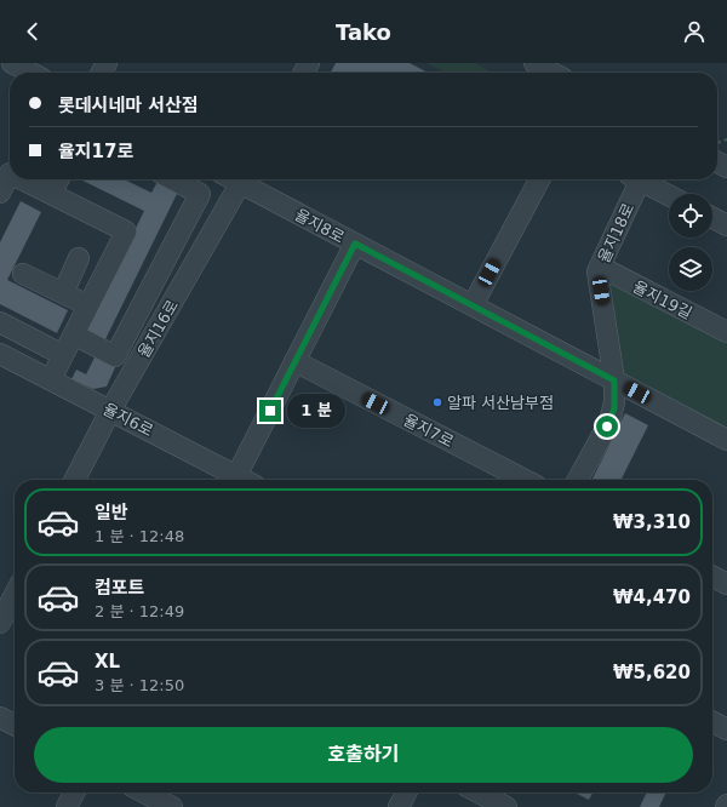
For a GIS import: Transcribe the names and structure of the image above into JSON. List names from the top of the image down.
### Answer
{
  "streets": {
    "street": [
      "율지8로",
      "율지18로",
      "율지19길",
      "율지16로",
      "율지6로",
      "율지7로"
    ]
  },
  "crossings": [
    ["율지8로", "율지18로"],
    ["율지18로", "율지19길"],
    ["율지16로", "율지6로"]
  ],
  "places": ["알파 서산남부점"],
  "page": {
    "header": "Tako",
    "banner": ["롯데시네마 서산점", "율지17로"],
    "bubble": "1 분",
    "list": [
      {
        "name": "일반",
        "note": "1 분 · 12:48",
        "value": "₩3,310"
      },
      {
        "name": "컴포트",
        "note": "2 분 · 12:49",
        "value": "₩4,470"
      },
      {
        "name": "XL",
        "note": "3 분 · 12:50",
        "value": "₩5,620"
      }
    ],
    "buttons": "호출하기"
  }
}
